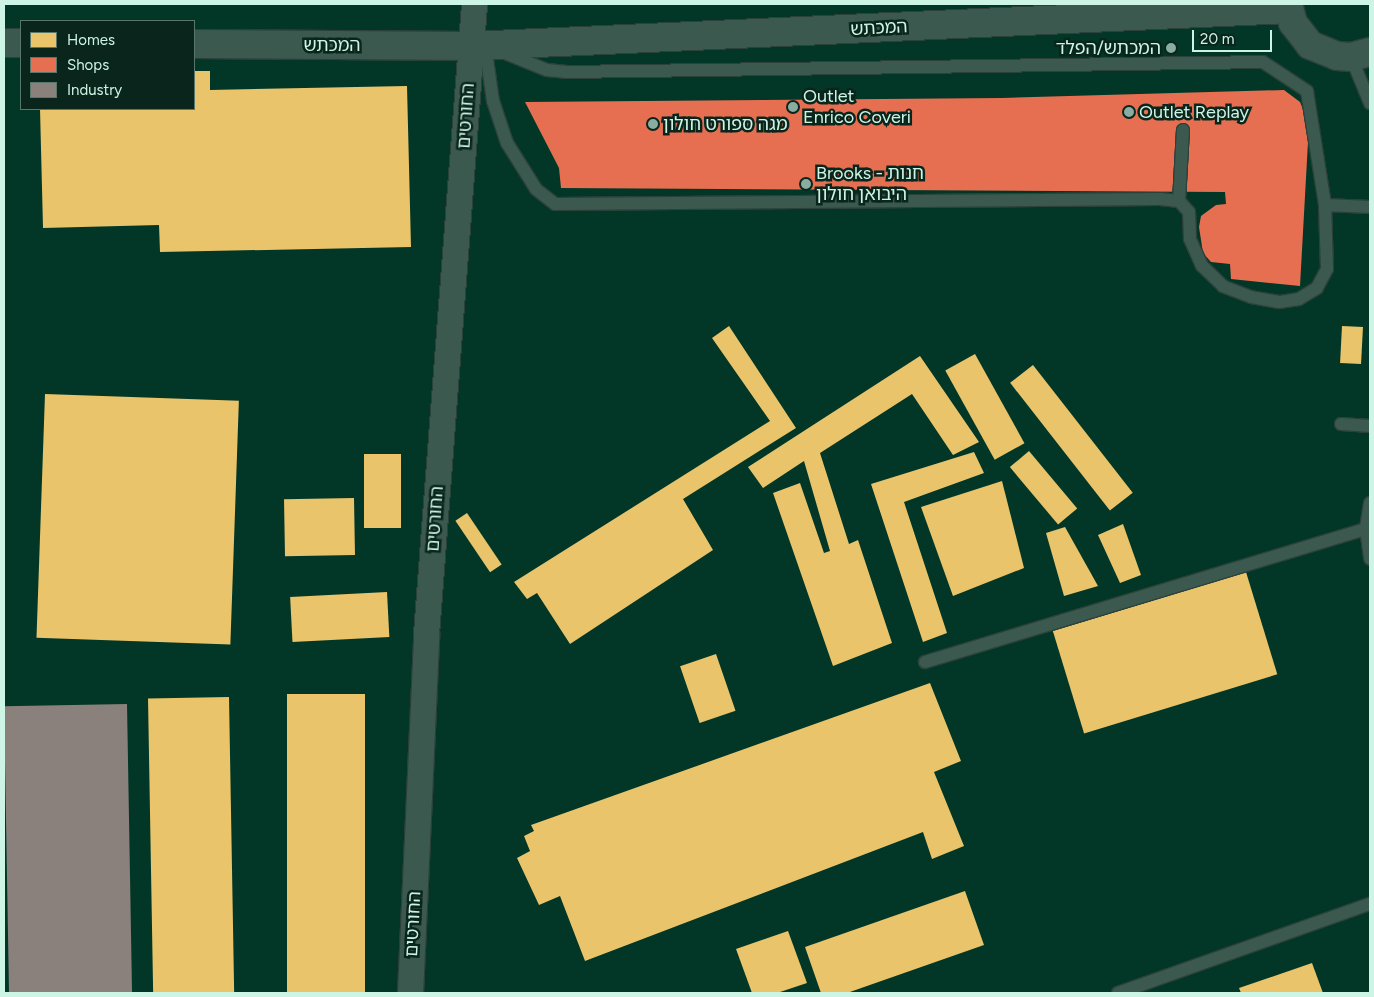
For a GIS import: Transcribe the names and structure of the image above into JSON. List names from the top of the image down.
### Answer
{
  "streets": {
    "street": ["המכתש", "החורטים"]
  },
  "crossings": [
    ["המכתש", "החורטים"]
  ],
  "places": [
    "המכתש/הפלד",
    "Outlet Enrico Coveri",
    "Outlet Replay",
    "מגה ספורט חולון",
    "Brooks - חנות היבואן חולון"
  ],
  "legend": ["Homes", "Shops", "Industry"],
  "scale_bar": "20 m"
}
